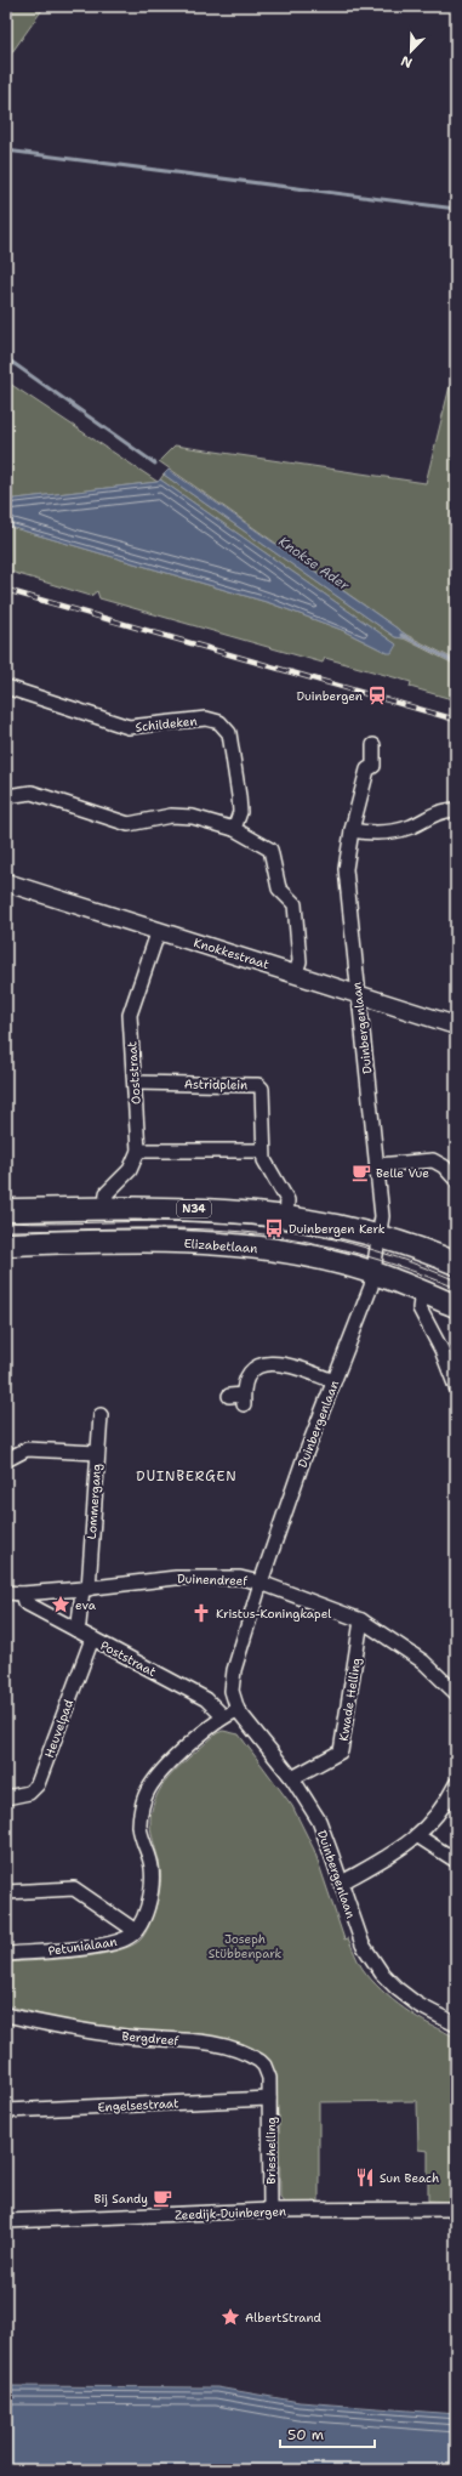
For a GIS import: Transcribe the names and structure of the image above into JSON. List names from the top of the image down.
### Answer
{
  "streets": {
    "main road": ["N34", "Elizabetlaan"],
    "street": [
      "Schildeken",
      "Knokkestraat",
      "Duinbergenlaan",
      "Ooststraat",
      "Astridplein",
      "Lommergang",
      "Duinendreef",
      "Poststraat",
      "Kwade Helling",
      "Heuvelpad",
      "Petunialaan",
      "Bergdreef",
      "Engelsestraat",
      "Brieshelling",
      "Zeedijk-Duinbergen"
    ]
  },
  "crossings": [
    ["Knokkestraat", "Duinbergenlaan"],
    ["Knokkestraat", "Ooststraat"],
    ["Duinbergenlaan", "N34"],
    ["Duinbergenlaan", "Elizabetlaan"],
    ["Duinbergenlaan", "Duinendreef"],
    ["Duinbergenlaan", "Kwade Helling"],
    ["Ooststraat", "Astridplein"],
    ["Ooststraat", "N34"],
    ["Astridplein", "N34"],
    ["Lommergang", "Duinendreef"],
    ["Duinendreef", "Poststraat"],
    ["Duinendreef", "Kwade Helling"],
    ["Poststraat", "Heuvelpad"],
    ["Bergdreef", "Engelsestraat"],
    ["Bergdreef", "Brieshelling"],
    ["Engelsestraat", "Brieshelling"],
    ["Brieshelling", "Zeedijk-Duinbergen"]
  ],
  "districts": ["DUINBERGEN"],
  "water": ["Knokse Ader"],
  "parks": ["Joseph Stübbenpark"],
  "places": {
    "station": ["Duinbergen"],
    "cafe": ["Belle Vue", "Bij Sandy"],
    "bus stop": ["Duinbergen Kerk"],
    "place": ["eva", "AlbertStrand"],
    "church": ["Kristus-Koningkapel"],
    "restaurant": ["Sun Beach"]
  },
  "scale_bar": "50 m",
  "north": "bottom left"
}
